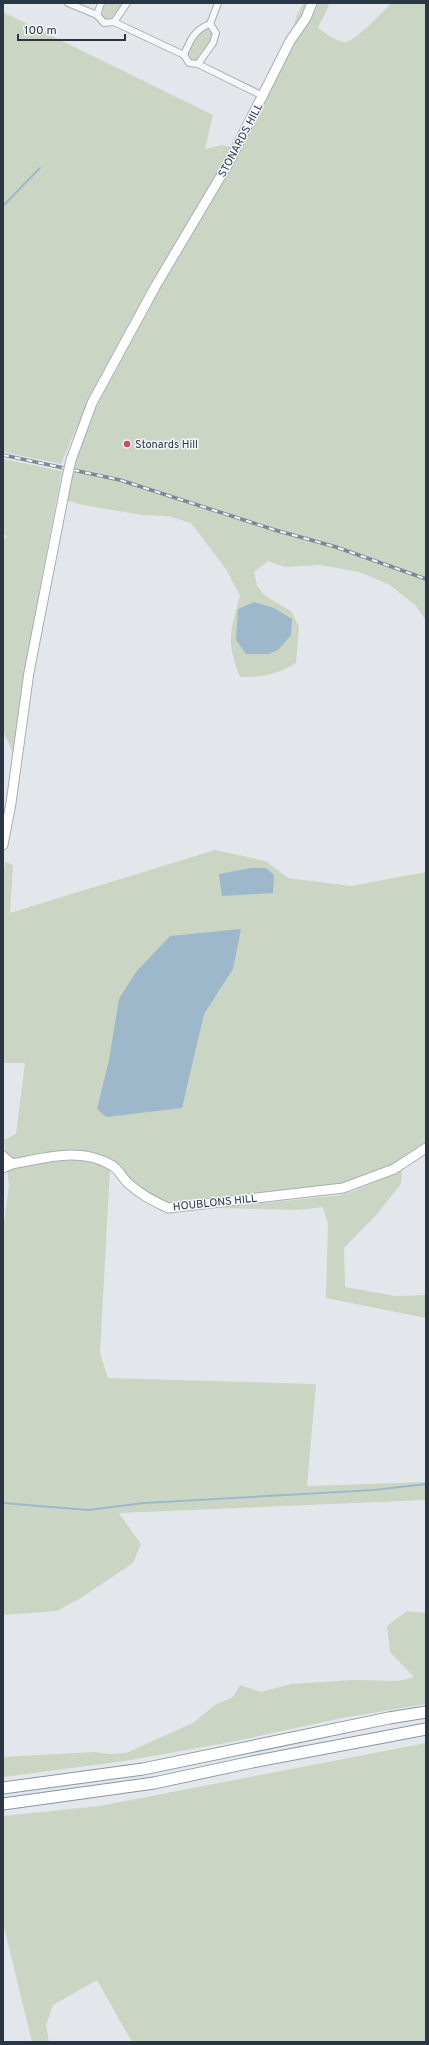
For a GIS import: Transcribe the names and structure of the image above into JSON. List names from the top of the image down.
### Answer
{
  "streets": {
    "street": ["STONARDS HILL", "HOUBLONS HILL"]
  },
  "places": ["Stonards Hill"],
  "scale_bar": "100 m"
}
